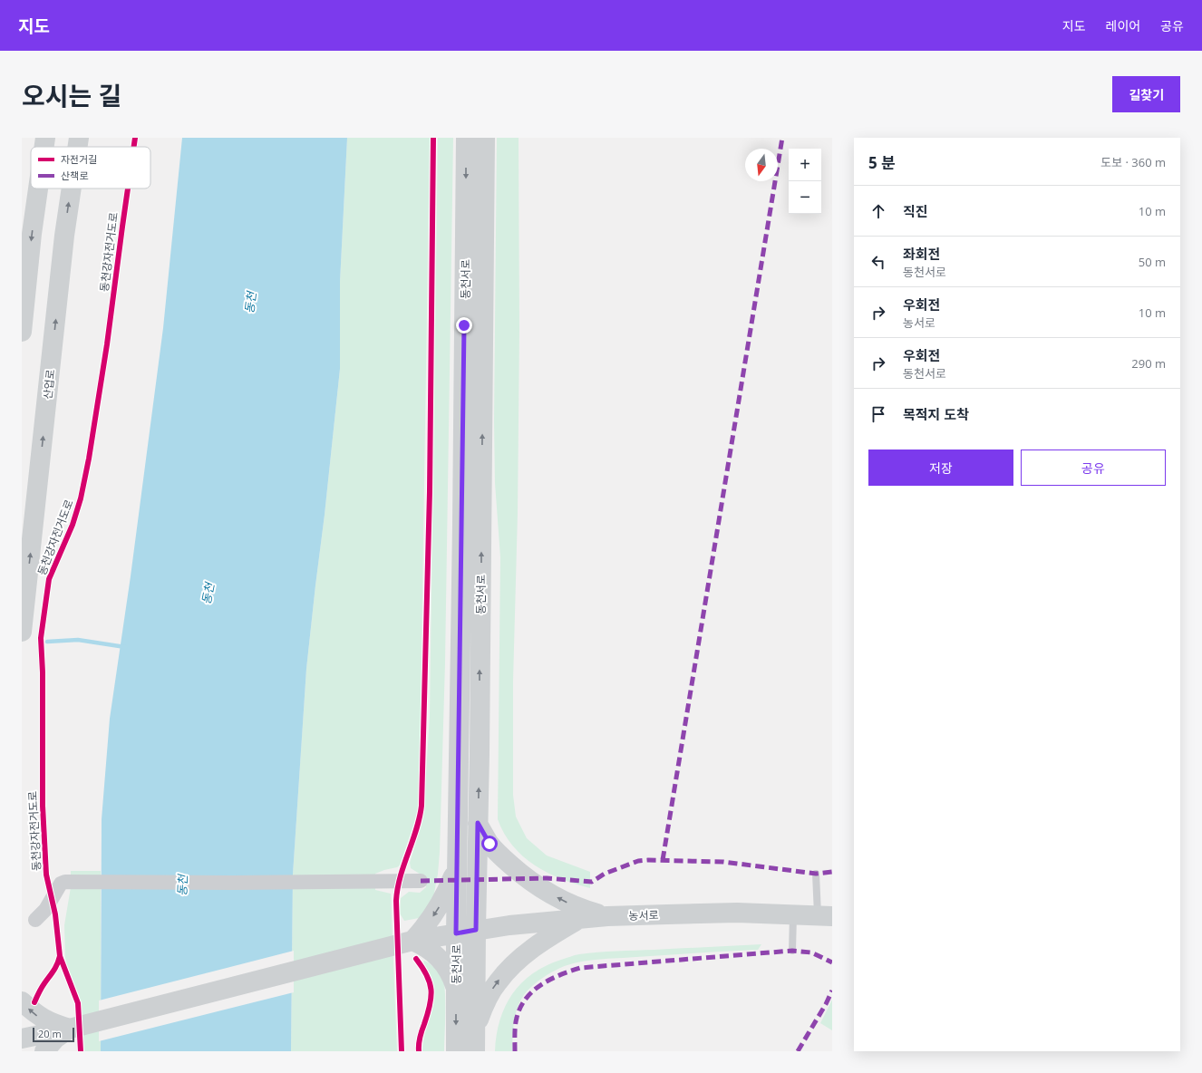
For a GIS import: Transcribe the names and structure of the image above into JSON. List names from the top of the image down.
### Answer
{
  "streets": {
    "main road": ["동천서로", "산업로", "농서로"],
    "cycle path": ["동천강자전거도로"]
  },
  "crossings": [
    ["동천서로", "농서로"]
  ],
  "water": ["동천"],
  "legend": ["자전거길", "산책로"],
  "scale_bar": "20 m",
  "north": "bottom",
  "page": {
    "header": "지도",
    "nav": ["지도", "레이어", "공유"],
    "title": "오시는 길",
    "buttons": [
      "길찾기",
      ["저장", "공유"]
    ],
    "heading": ["5 분", "도보 · 360 m"],
    "map_buttons": ["+", "−"],
    "list": [
      ["직진", "10 m"],
      ["좌회전", "동천서로", "50 m"],
      ["우회전", "농서로", "10 m"],
      ["우회전", "동천서로", "290 m"],
      "목적지 도착"
    ],
    "scale": "20 m"
  }
}
